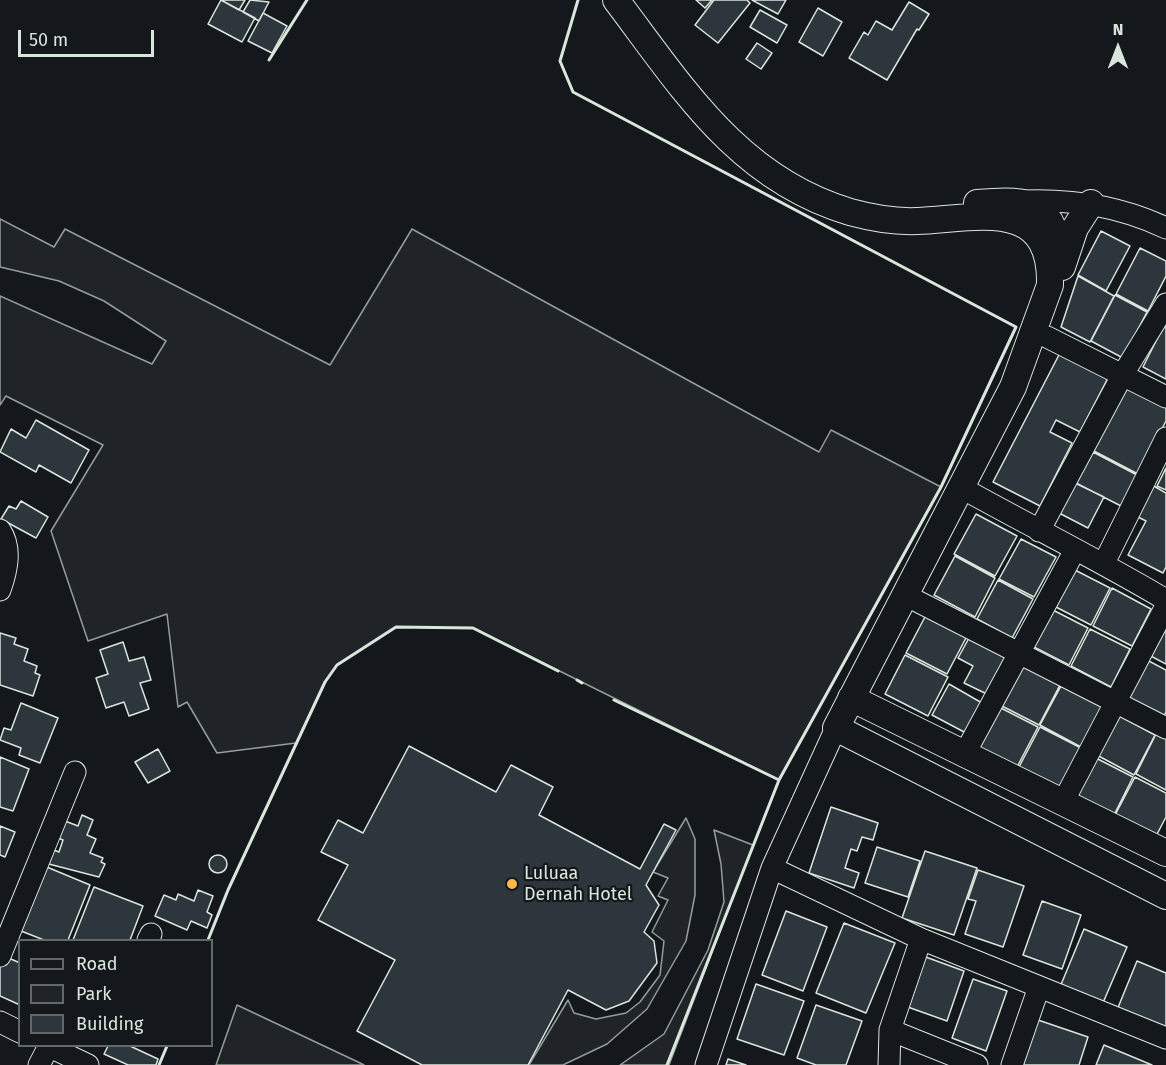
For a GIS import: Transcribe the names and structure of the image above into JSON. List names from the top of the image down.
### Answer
{
  "places": ["Luluaa Dernah Hotel"],
  "legend": ["Road", "Park", "Building"],
  "scale_bar": "50 m",
  "north": "top"
}
